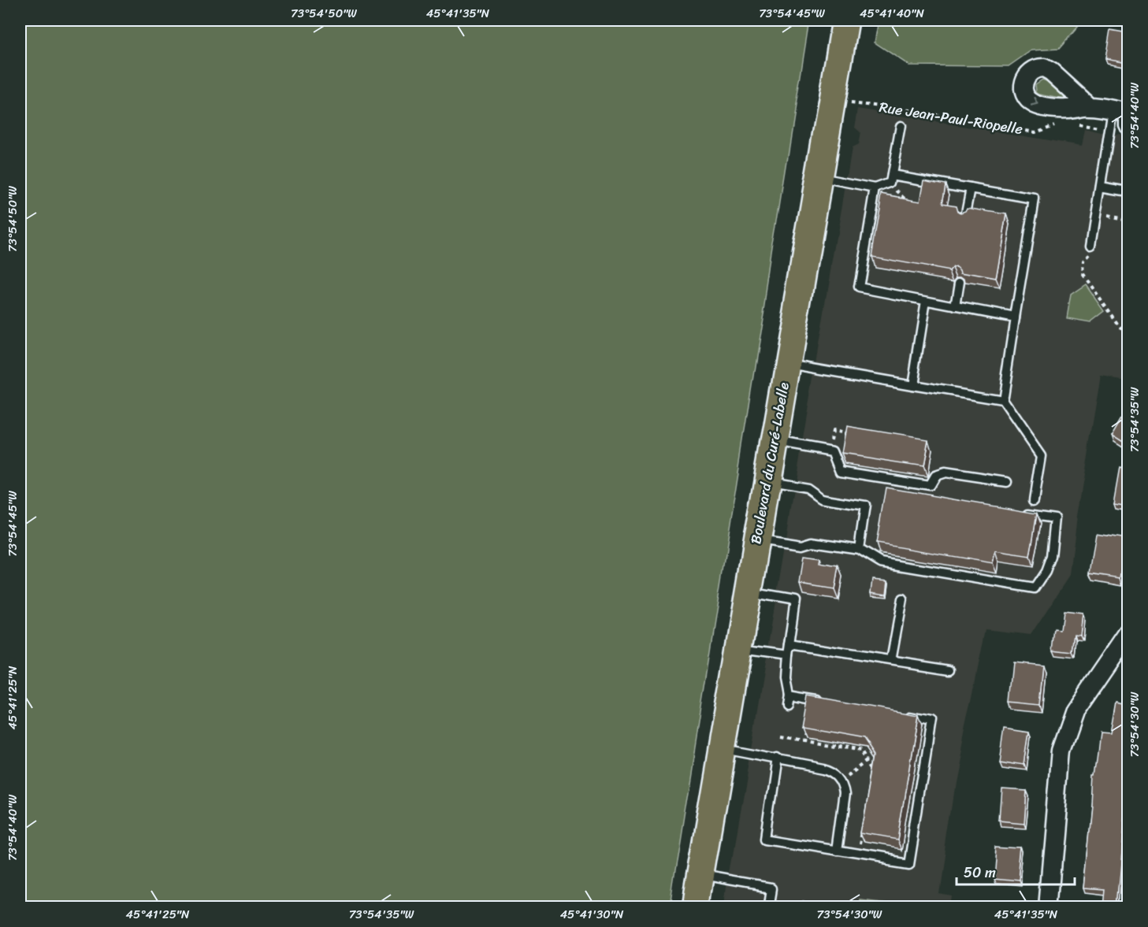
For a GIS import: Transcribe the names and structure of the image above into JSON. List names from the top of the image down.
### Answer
{
  "streets": {
    "main road": ["Boulevard du Curé-Labelle"],
    "path": ["Rue Jean-Paul-Riopelle"]
  },
  "scale_bar": "50 m",
  "coordinates": [
    "73°54'50\"W",
    "45°41'35\"N",
    "73°54'45\"W",
    "45°41'40\"N",
    "73°54'40\"W",
    "73°54'35\"W",
    "45°41'25\"N",
    "73°54'30\"W",
    "45°41'30\"N"
  ]
}
